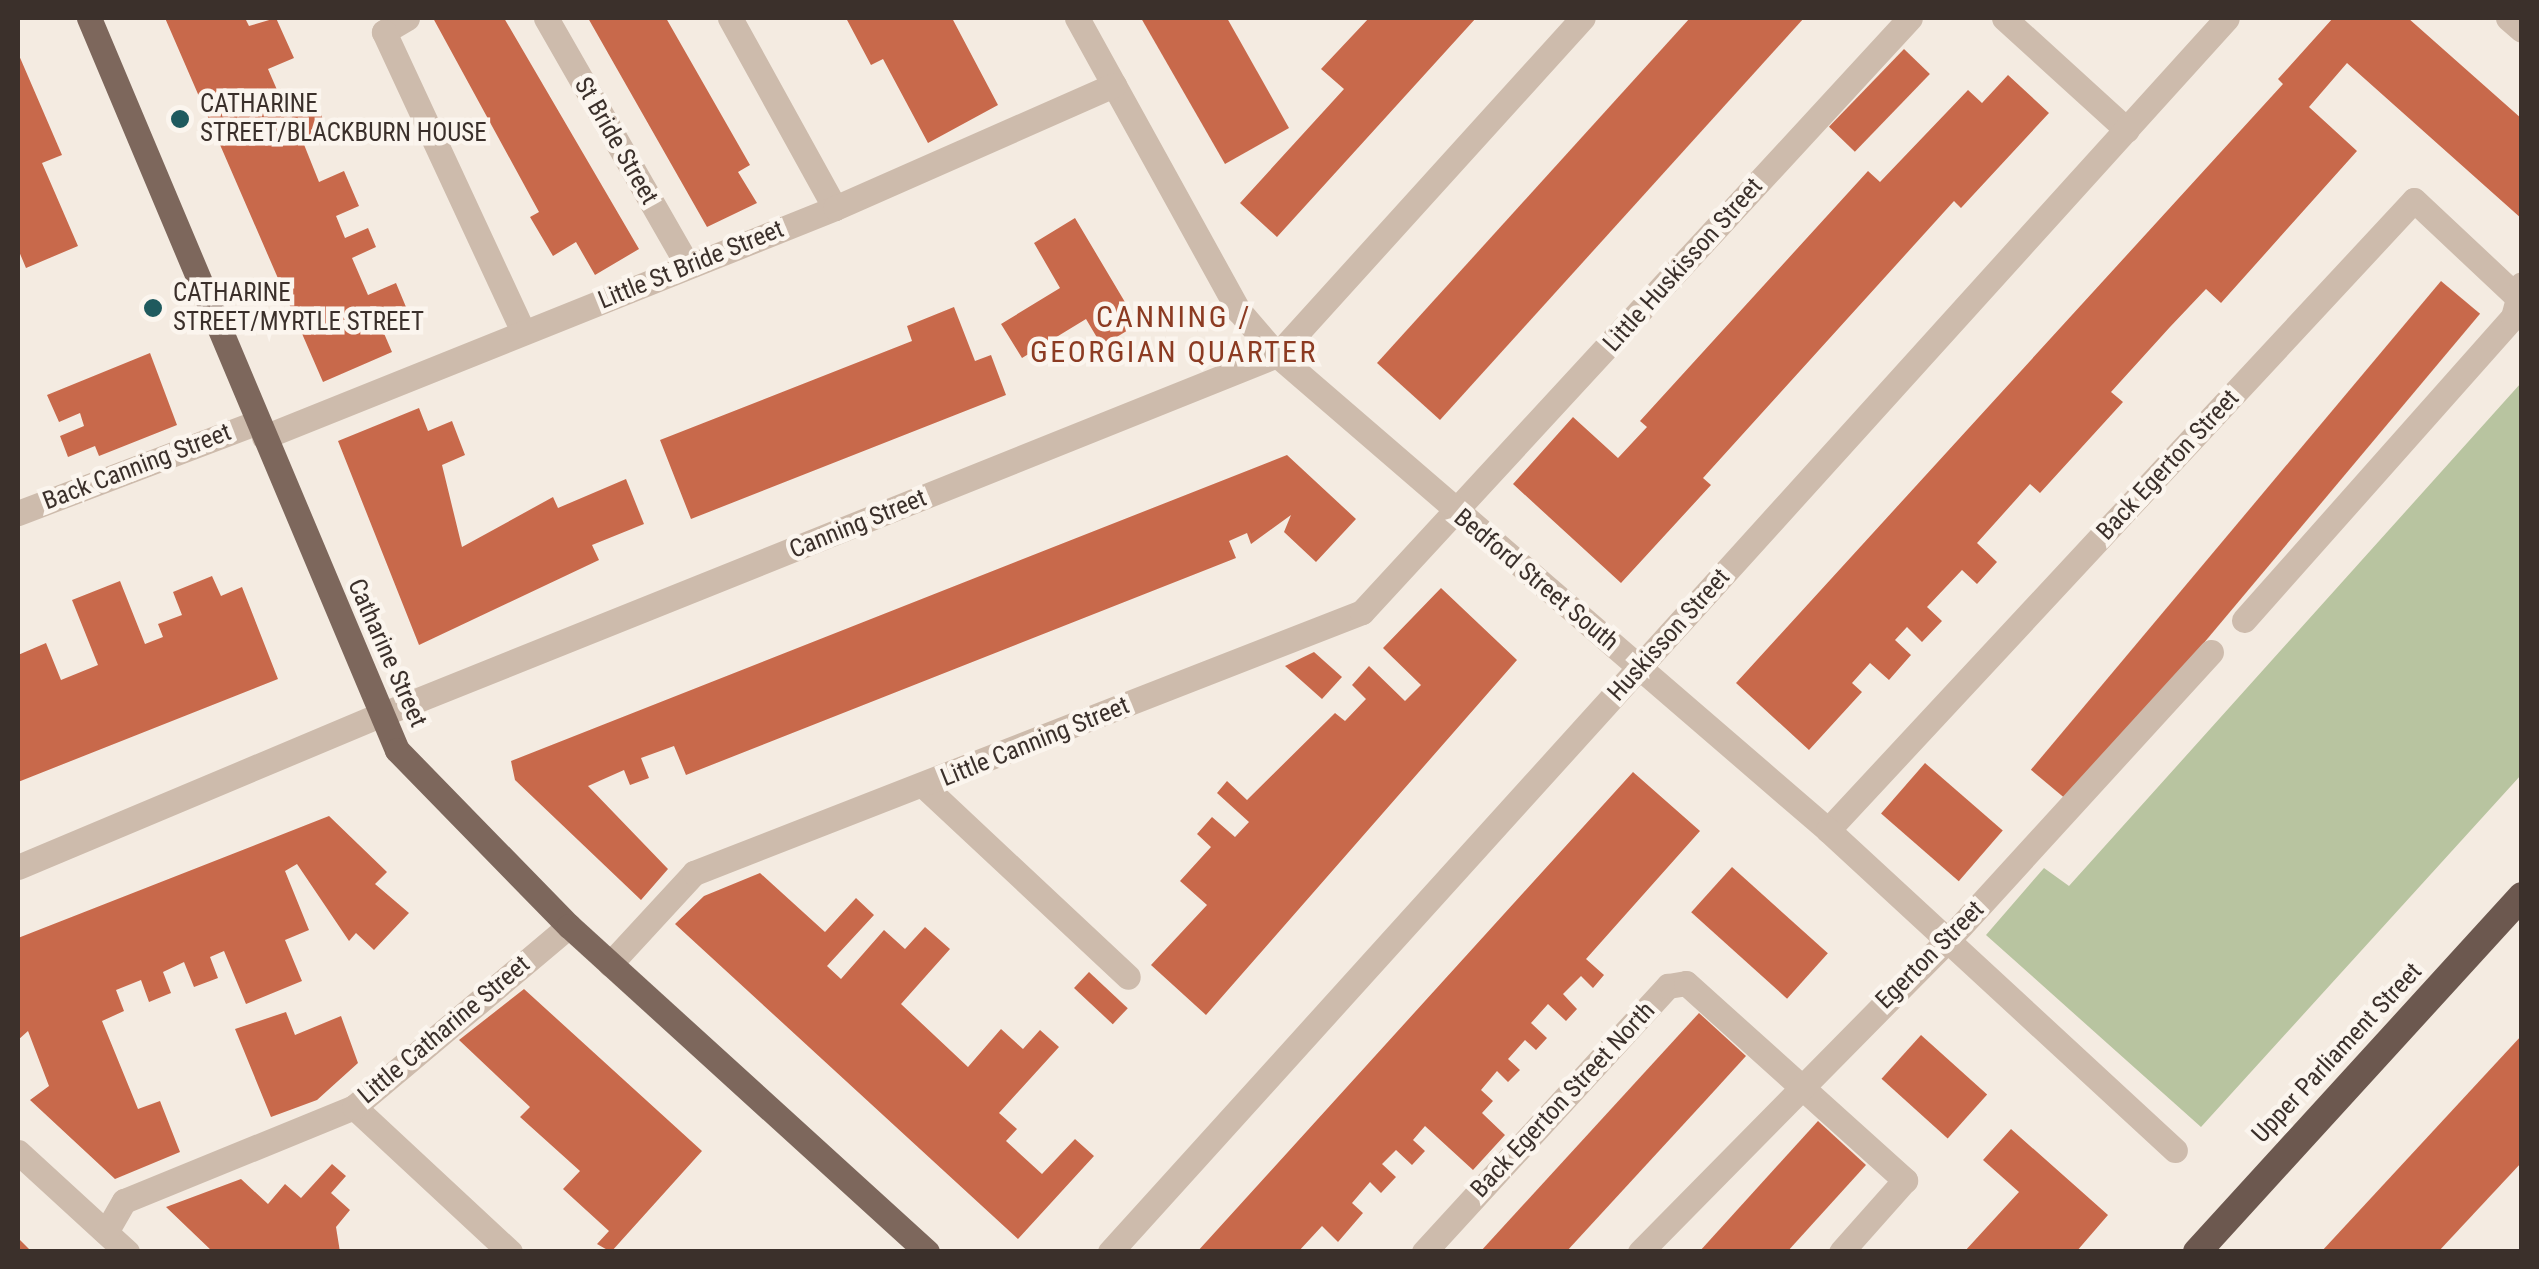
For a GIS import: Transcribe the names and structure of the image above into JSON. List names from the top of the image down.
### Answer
{
  "streets": {
    "highway": ["Upper Parliament Street"],
    "main road": ["Catharine Street"],
    "street": [
      "St Bride Street",
      "Little St Bride Street",
      "Little Huskisson Street",
      "Back Egerton Street",
      "Back Canning Street",
      "Canning Street",
      "Bedford Street South",
      "Huskisson Street",
      "Little Canning Street",
      "Egerton Street",
      "Little Catharine Street",
      "Back Egerton Street North"
    ]
  },
  "crossings": [
    ["St Bride Street", "Little St Bride Street"],
    ["Little St Bride Street", "Back Canning Street"],
    ["Little St Bride Street", "Bedford Street South"],
    ["Little St Bride Street", "Catharine Street"],
    ["Little Huskisson Street", "Bedford Street South"],
    ["Little Huskisson Street", "Little Canning Street"],
    ["Back Egerton Street", "Bedford Street South"],
    ["Back Canning Street", "Catharine Street"],
    ["Canning Street", "Bedford Street South"],
    ["Canning Street", "Catharine Street"],
    ["Bedford Street South", "Huskisson Street"],
    ["Bedford Street South", "Little Canning Street"],
    ["Bedford Street South", "Egerton Street"],
    ["Catharine Street", "Little Canning Street"],
    ["Catharine Street", "Little Catharine Street"],
    ["Egerton Street", "Back Egerton Street North"]
  ],
  "districts": ["CANNING / GEORGIAN QUARTER"],
  "places": ["CATHARINE STREET/BLACKBURN HOUSE", "CATHARINE STREET/MYRTLE STREET"]
}
